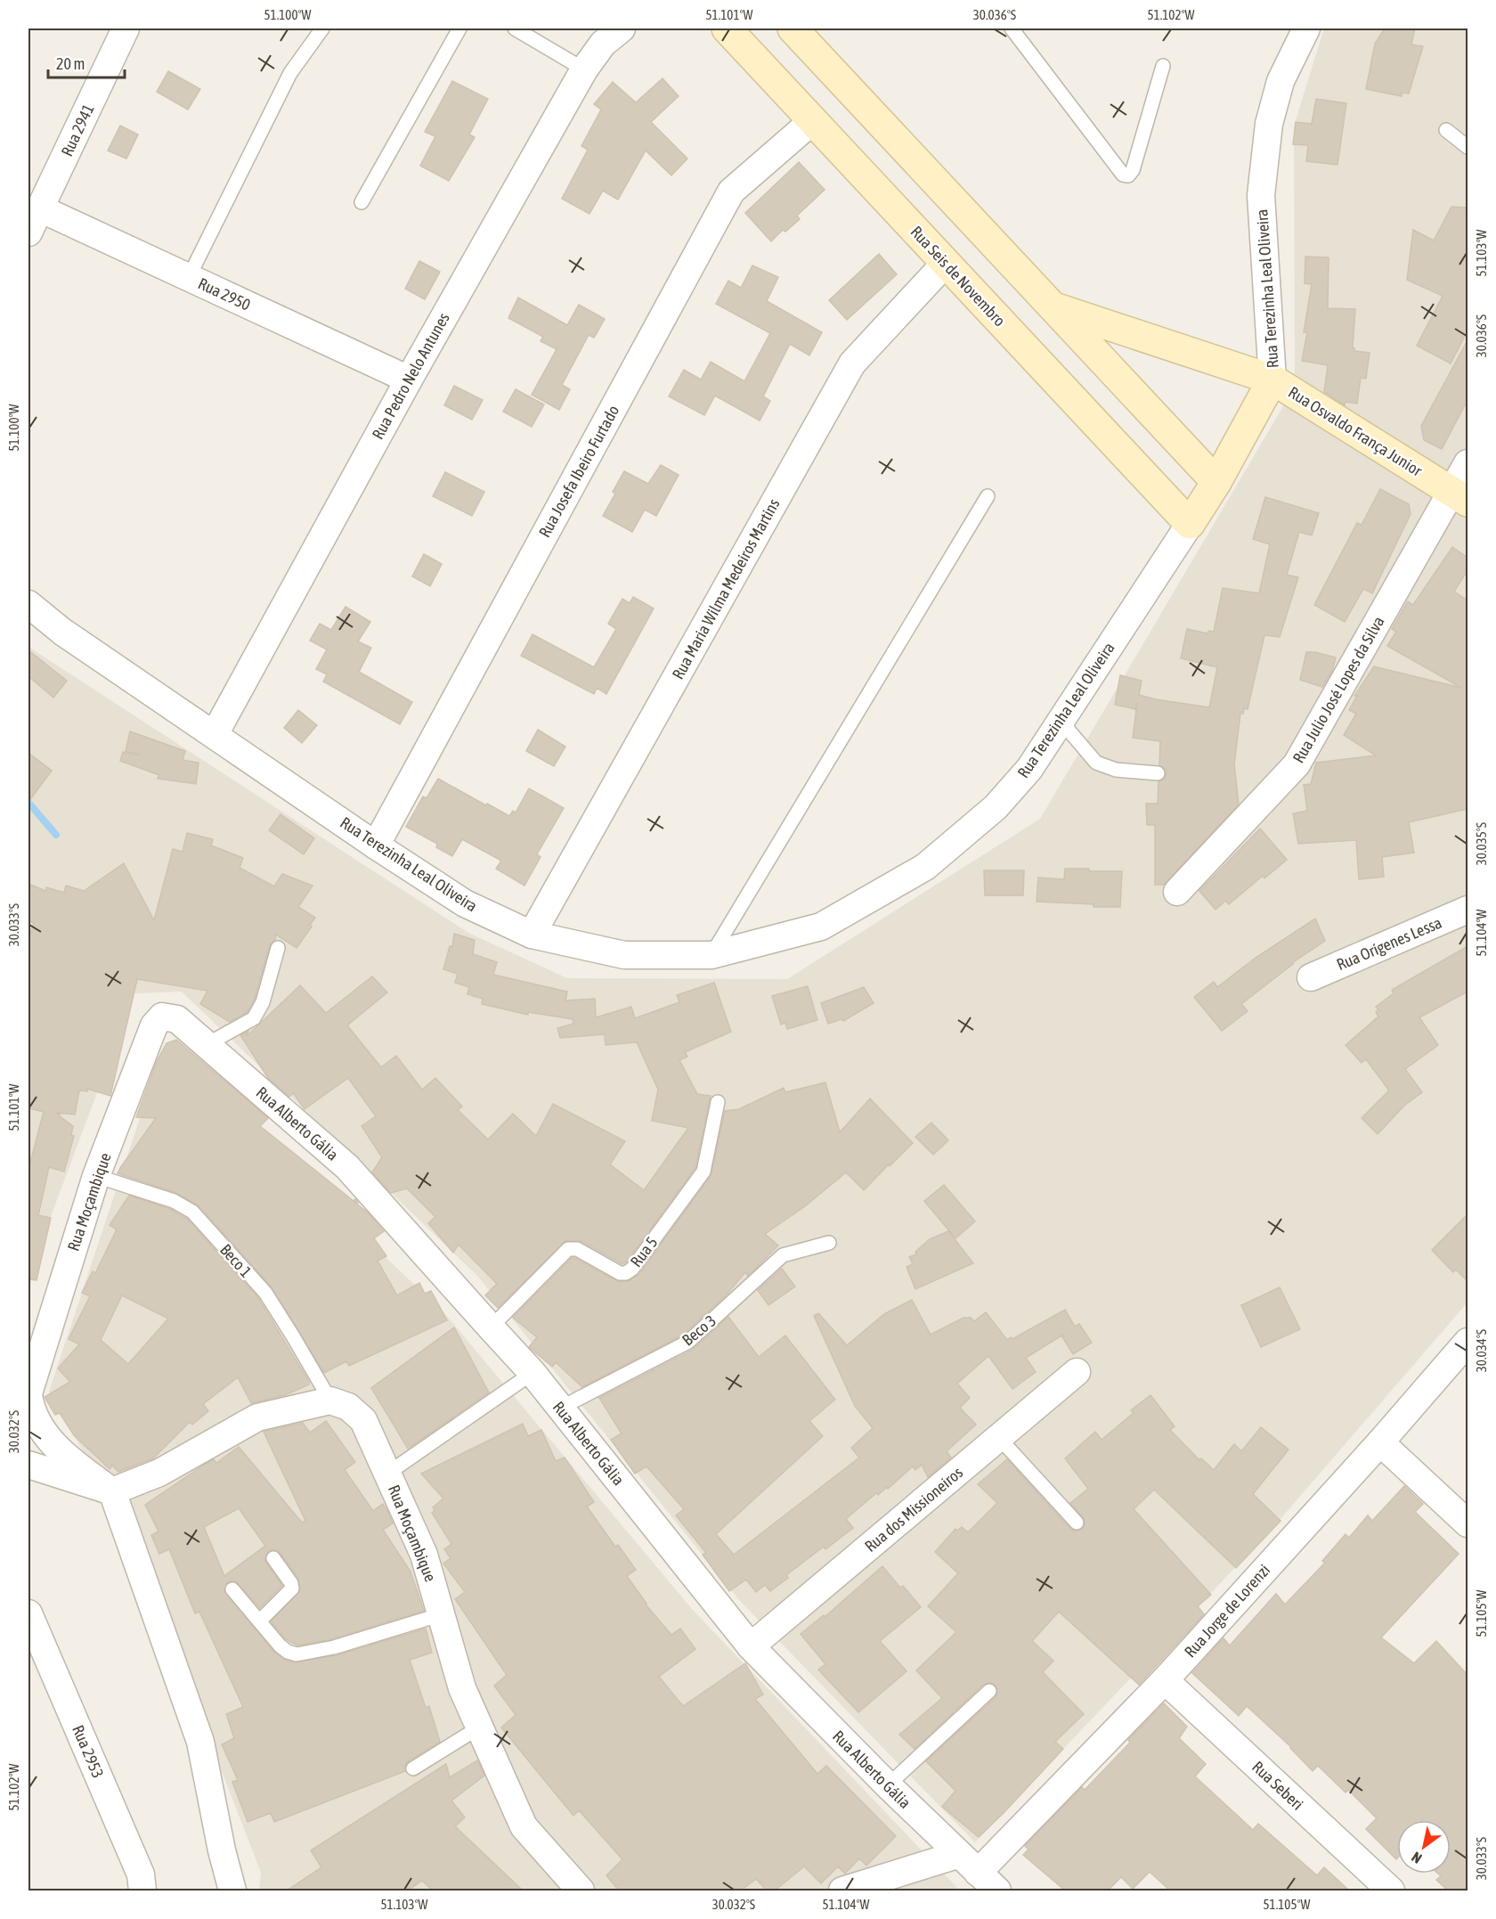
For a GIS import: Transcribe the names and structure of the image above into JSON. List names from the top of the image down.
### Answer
{
  "streets": {
    "street": [
      "Rua 2941",
      "Rua Seis de Novembro",
      "Rua Terezinha Leal Oliveira",
      "Rua 2950",
      "Rua Pedro Nelo Antunes",
      "Rua Osvaldo França Junior",
      "Rua Josefa Ibeiro Furtado",
      "Rua Maria Wilma Medeiros Martins",
      "Rua Julio José Lopes da Silva",
      "Rua Orígenes Lessa",
      "Rua Alberto Gália",
      "Rua Moçambique",
      "Rua dos Missioneiros",
      "Rua Jorge de Lorenzi",
      "Rua 2953",
      "Rua Seberi"
    ],
    "lane": ["Rua 5", "Beco 1", "Beco 3"]
  },
  "crossings": [
    ["Rua 2941", "Rua 2950"],
    ["Rua Seis de Novembro", "Rua Terezinha Leal Oliveira"],
    ["Rua Seis de Novembro", "Rua Josefa Ibeiro Furtado"],
    ["Rua Seis de Novembro", "Rua Maria Wilma Medeiros Martins"],
    ["Rua Terezinha Leal Oliveira", "Rua Pedro Nelo Antunes"],
    ["Rua Terezinha Leal Oliveira", "Rua Osvaldo França Junior"],
    ["Rua Terezinha Leal Oliveira", "Rua Josefa Ibeiro Furtado"],
    ["Rua Terezinha Leal Oliveira", "Rua Maria Wilma Medeiros Martins"],
    ["Rua 2950", "Rua Pedro Nelo Antunes"],
    ["Rua Osvaldo França Junior", "Rua Julio José Lopes da Silva"],
    ["Rua Alberto Gália", "Rua Moçambique"],
    ["Rua Alberto Gália", "Rua 5"],
    ["Rua Alberto Gália", "Beco 3"],
    ["Rua Alberto Gália", "Rua dos Missioneiros"],
    ["Rua Alberto Gália", "Rua Jorge de Lorenzi"],
    ["Rua Moçambique", "Beco 1"],
    ["Rua Jorge de Lorenzi", "Rua Seberi"]
  ],
  "scale_bar": "20 m",
  "north": "bottom left",
  "coordinates": [
    "51.100°W",
    "51.101°W",
    "30.036°S",
    "51.102°W",
    "51.103°W",
    "30.035°S",
    "30.033°S",
    "51.104°W",
    "30.034°S",
    "30.032°S",
    "51.105°W"
  ]
}
